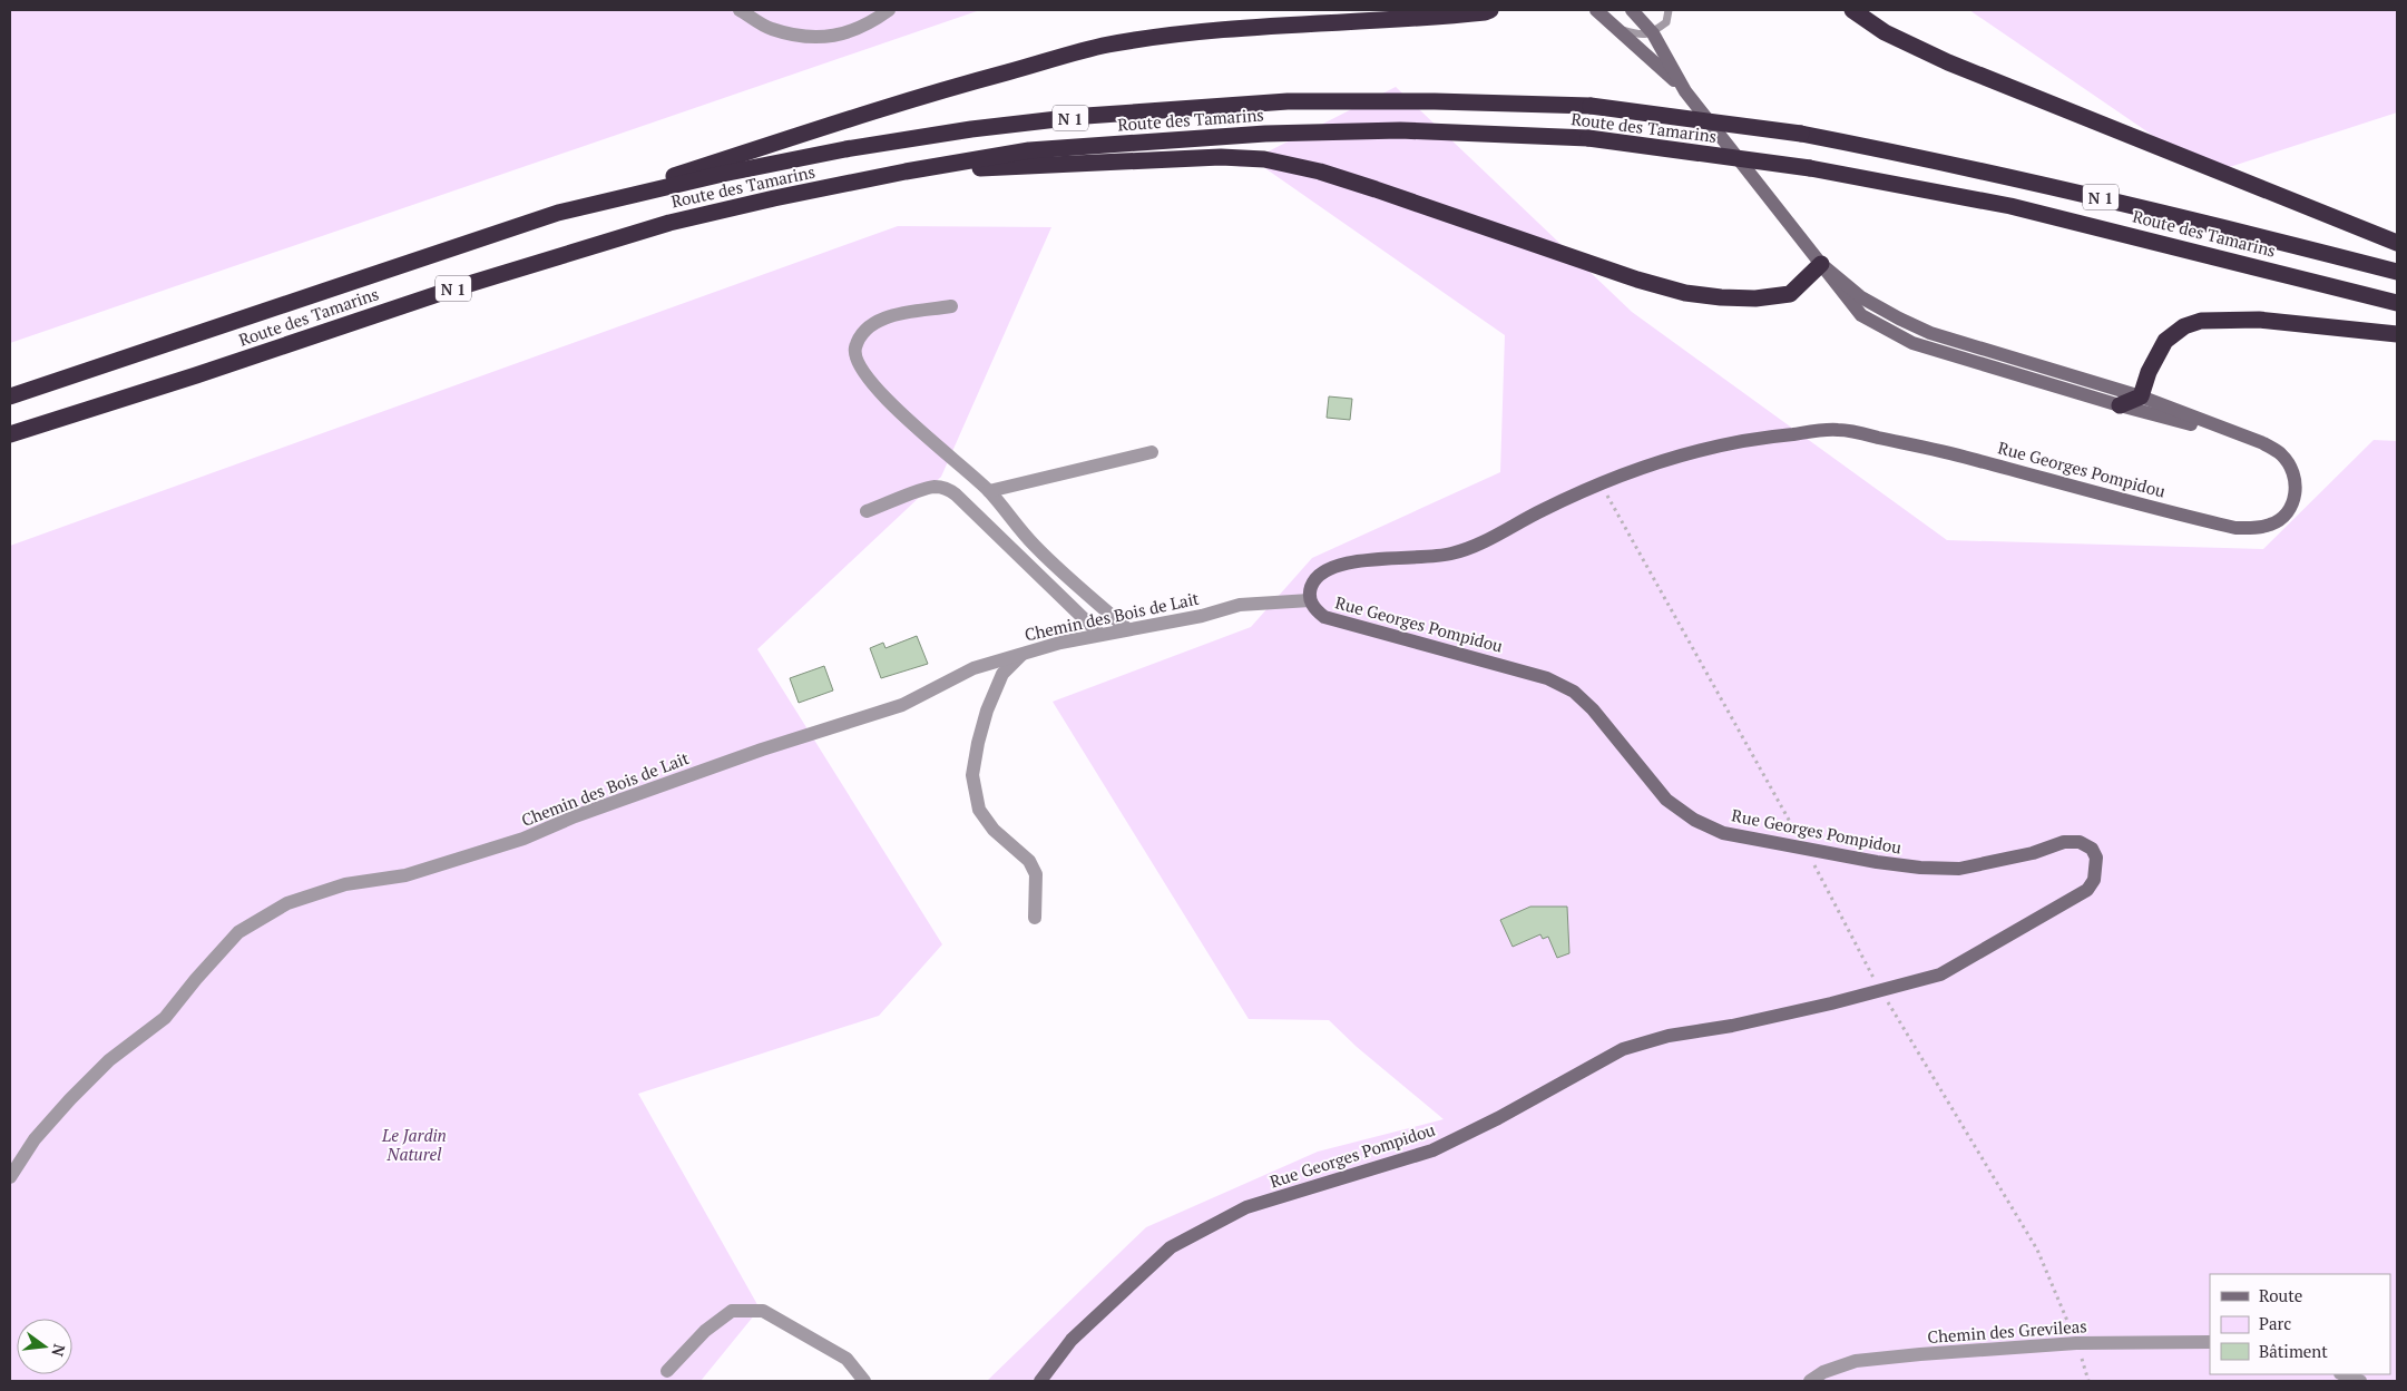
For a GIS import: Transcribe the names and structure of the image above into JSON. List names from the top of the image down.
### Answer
{
  "streets": {
    "highway": ["N 1", "Route des Tamarins"],
    "main road": ["Rue Georges Pompidou"],
    "street": ["Chemin des Bois de Lait", "Chemin des Grevileas"]
  },
  "crossings": [
    ["Rue Georges Pompidou", "Chemin des Bois de Lait"]
  ],
  "parks": ["Le Jardin Naturel"],
  "legend": ["Route", "Parc", "Bâtiment"],
  "north": "right"
}
